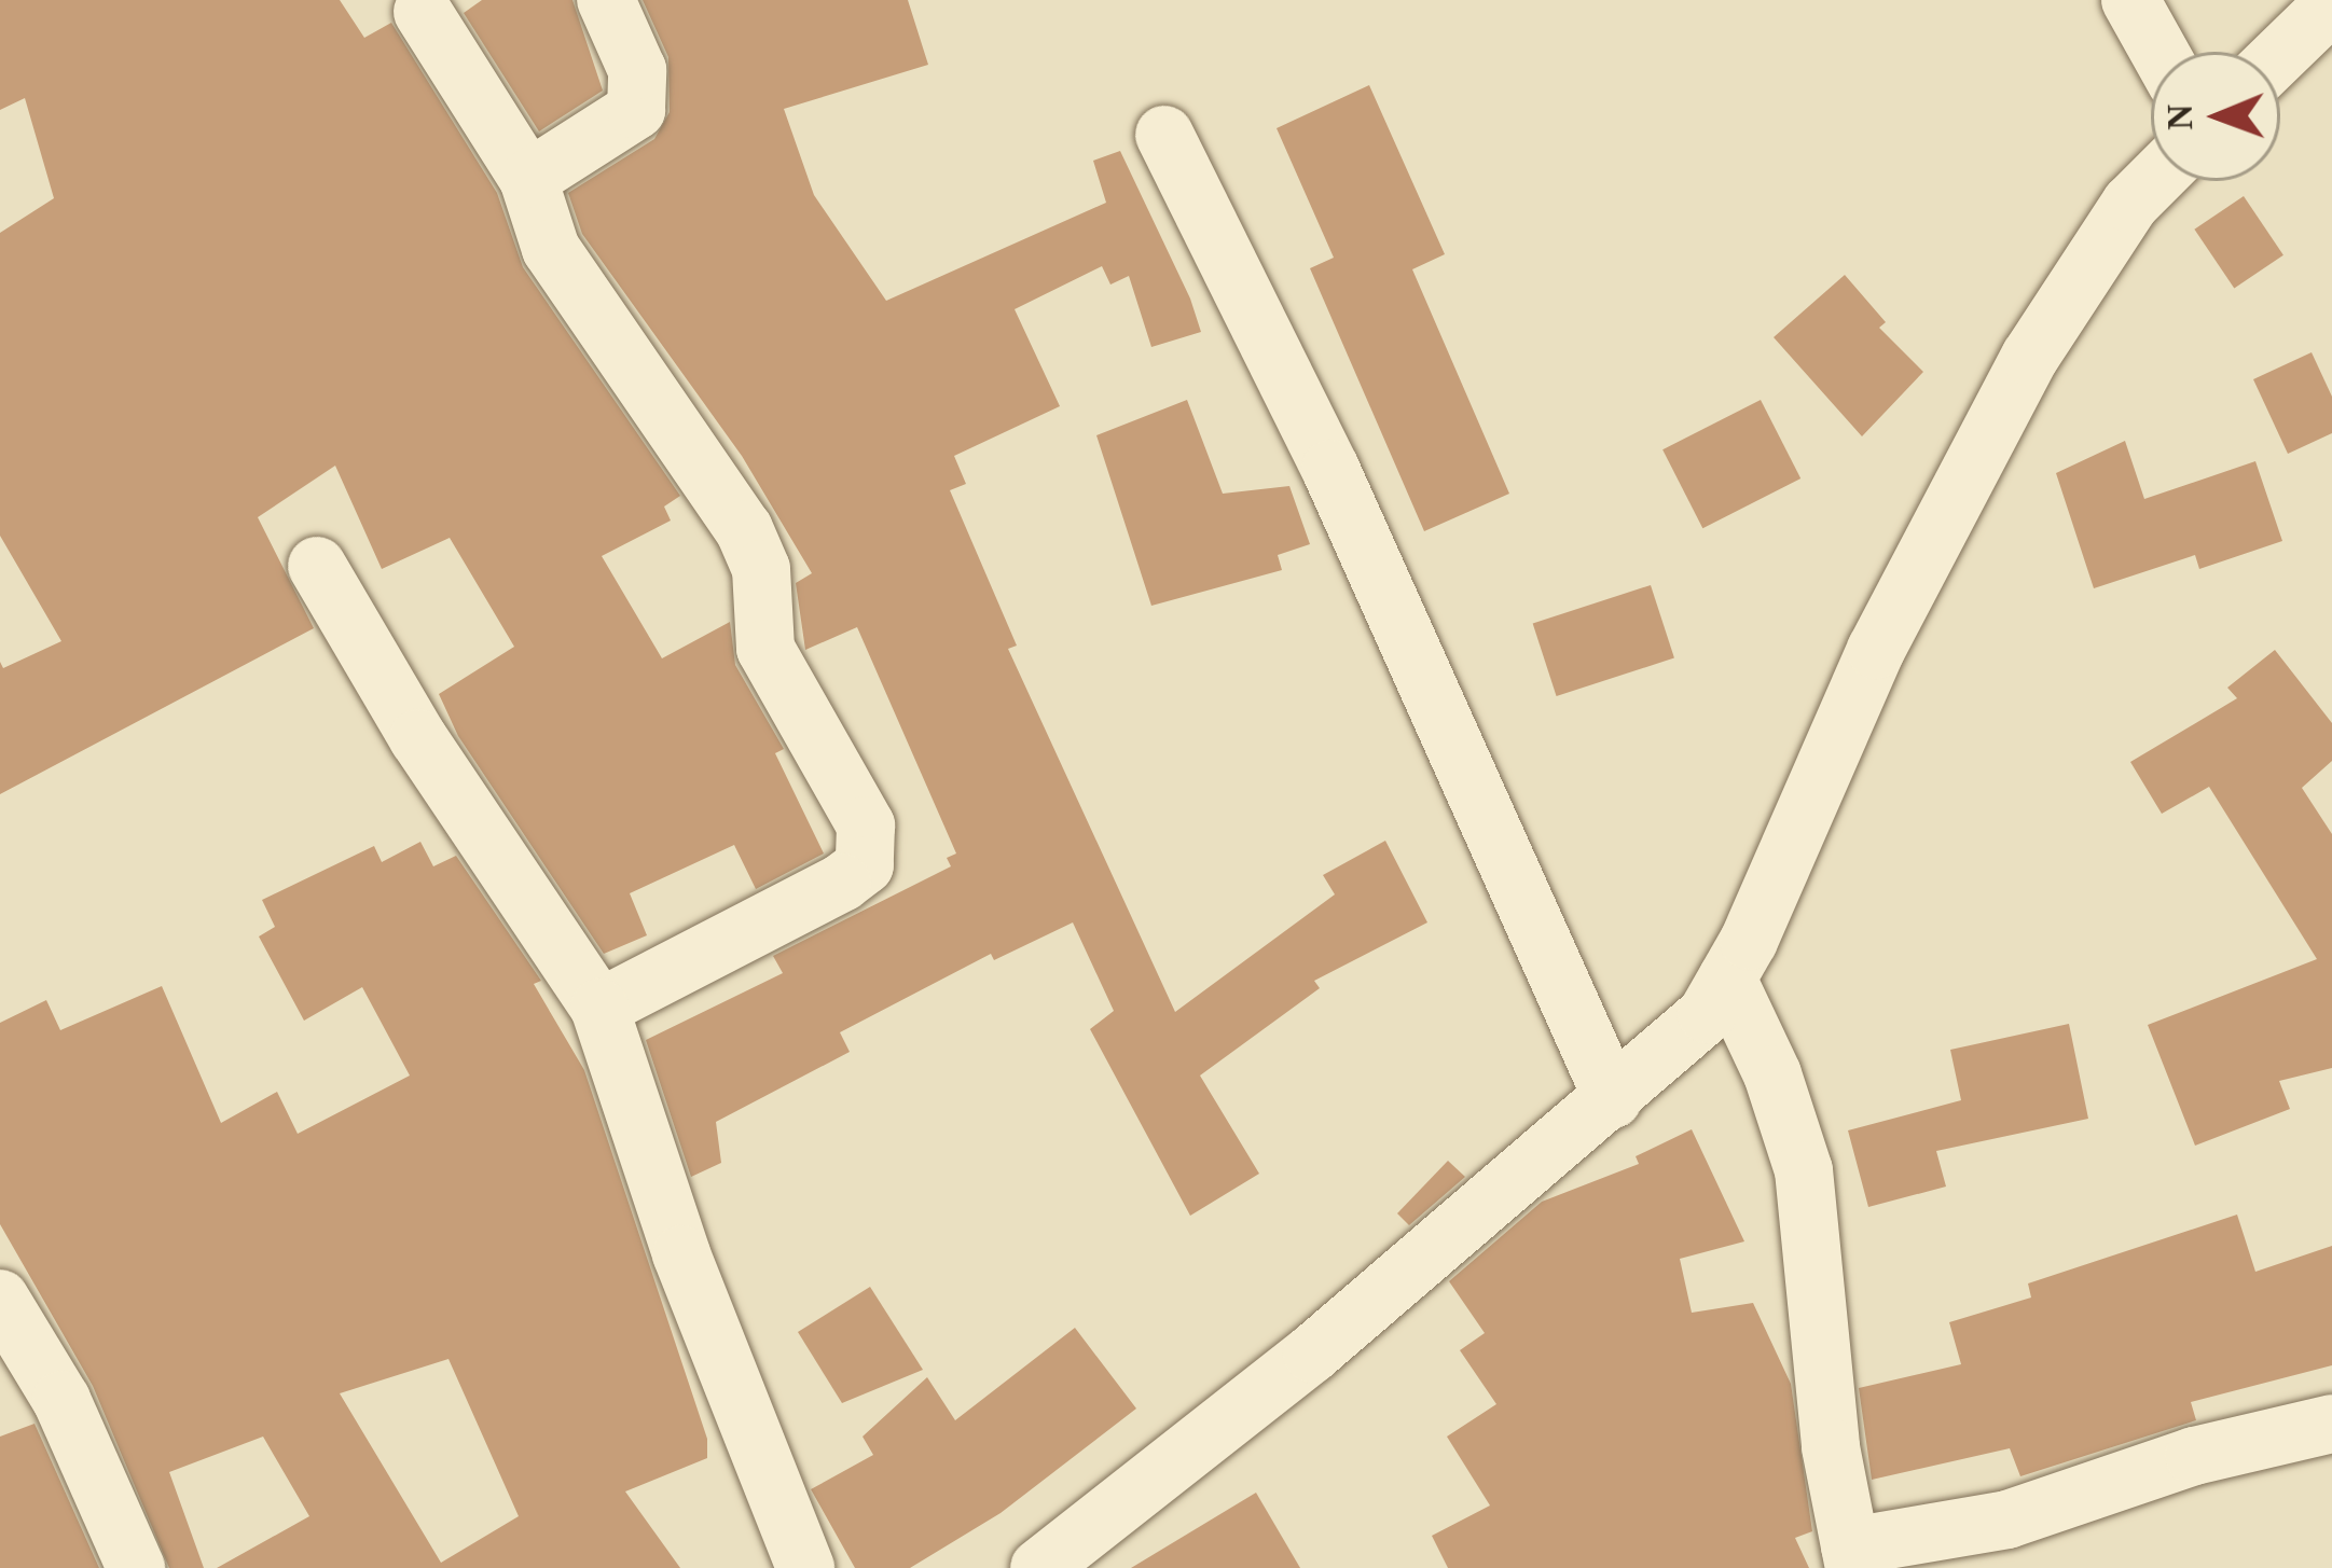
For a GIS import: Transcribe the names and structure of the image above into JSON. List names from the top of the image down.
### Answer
{
  "north": "left"
}
